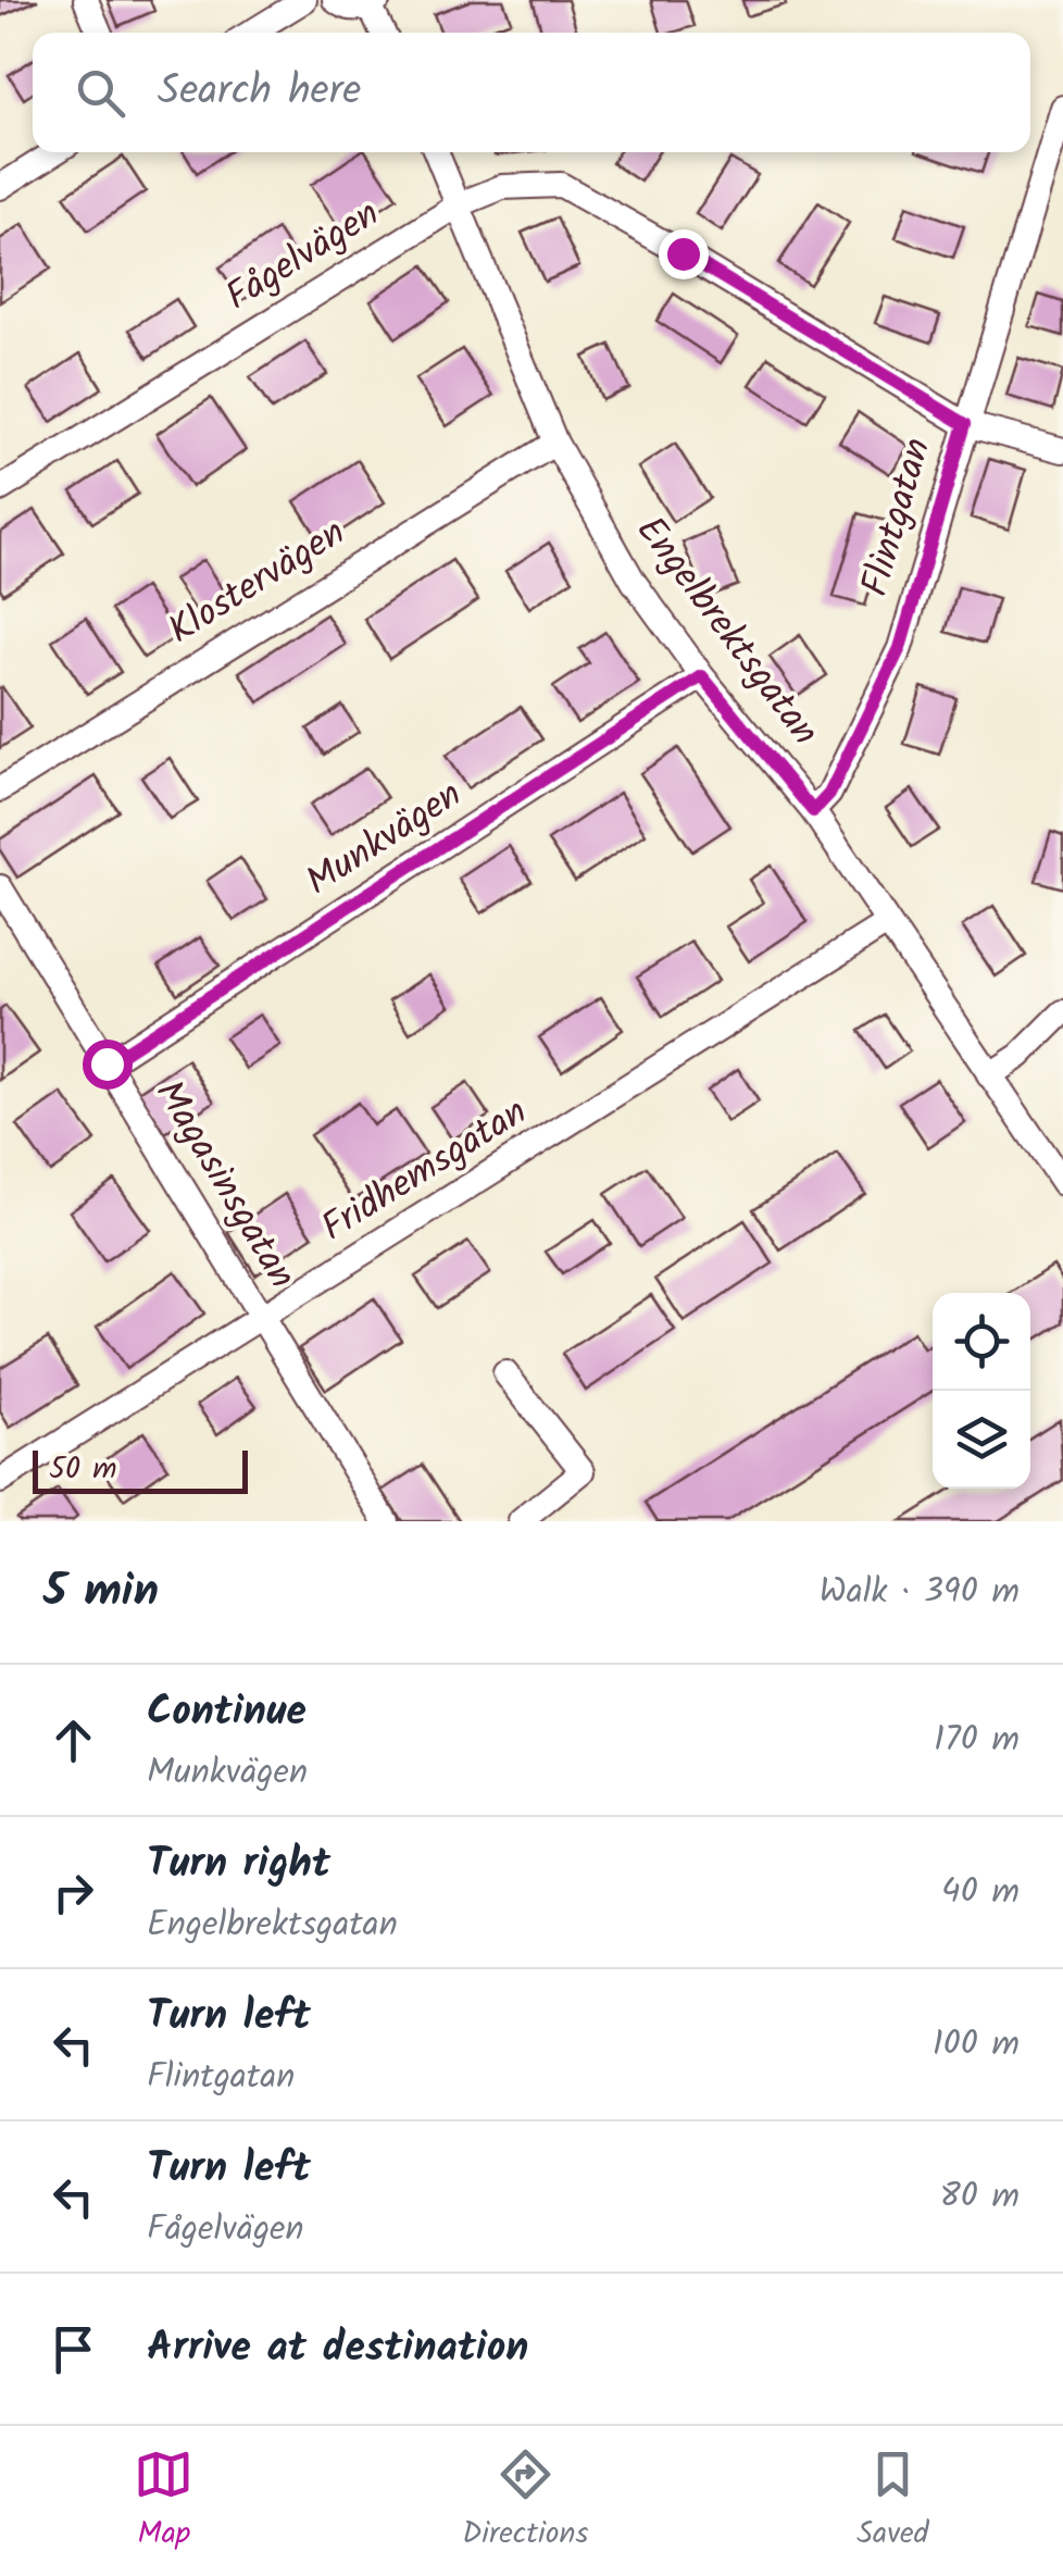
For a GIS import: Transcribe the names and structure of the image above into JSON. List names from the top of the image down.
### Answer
{
  "streets": {
    "street": [
      "Fågelvägen",
      "Flintgatan",
      "Klostervägen",
      "Engelbrektsgatan",
      "Munkvägen",
      "Fridhemsgatan",
      "Magasinsgatan"
    ]
  },
  "crossings": [
    ["Fågelvägen", "Flintgatan"],
    ["Fågelvägen", "Engelbrektsgatan"],
    ["Flintgatan", "Engelbrektsgatan"],
    ["Klostervägen", "Engelbrektsgatan"],
    ["Engelbrektsgatan", "Munkvägen"],
    ["Engelbrektsgatan", "Fridhemsgatan"],
    ["Munkvägen", "Magasinsgatan"],
    ["Fridhemsgatan", "Magasinsgatan"]
  ],
  "scale_bar": "50 m",
  "page": {
    "search": "Search here",
    "scale": "50 m",
    "heading": ["5 min", "Walk · 390 m"],
    "list": [
      ["Continue", "Munkvägen", "170 m"],
      ["Turn right", "Engelbrektsgatan", "40 m"],
      ["Turn left", "Flintgatan", "100 m"],
      ["Turn left", "Fågelvägen", "80 m"],
      "Arrive at destination"
    ],
    "nav": ["Map", "Directions", "Saved"]
  }
}
